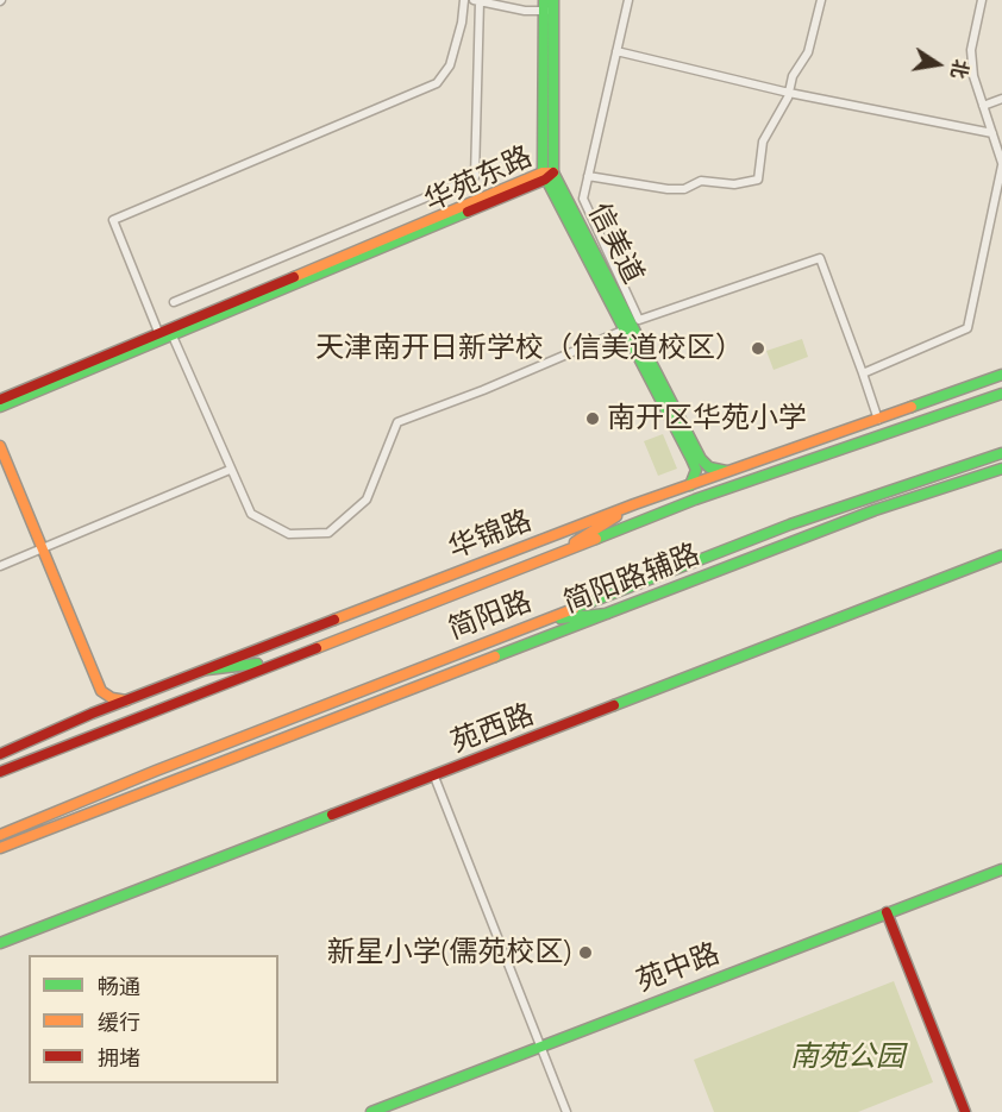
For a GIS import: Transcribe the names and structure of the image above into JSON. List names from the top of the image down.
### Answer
{
  "streets": {
    "main road": [
      "华苑东路",
      "信美道",
      "华锦路",
      "简阳路辅路",
      "简阳路",
      "苑西路",
      "苑中路"
    ]
  },
  "crossings": [
    ["华苑东路", "信美道"],
    ["信美道", "华锦路"]
  ],
  "parks": ["南苑公园"],
  "places": ["天津南开日新学校（信美道校区）", "南开区华苑小学", "新星小学(儒苑校区)"],
  "legend": ["畅通", "缓行", "拥堵"],
  "north": "right"
}
